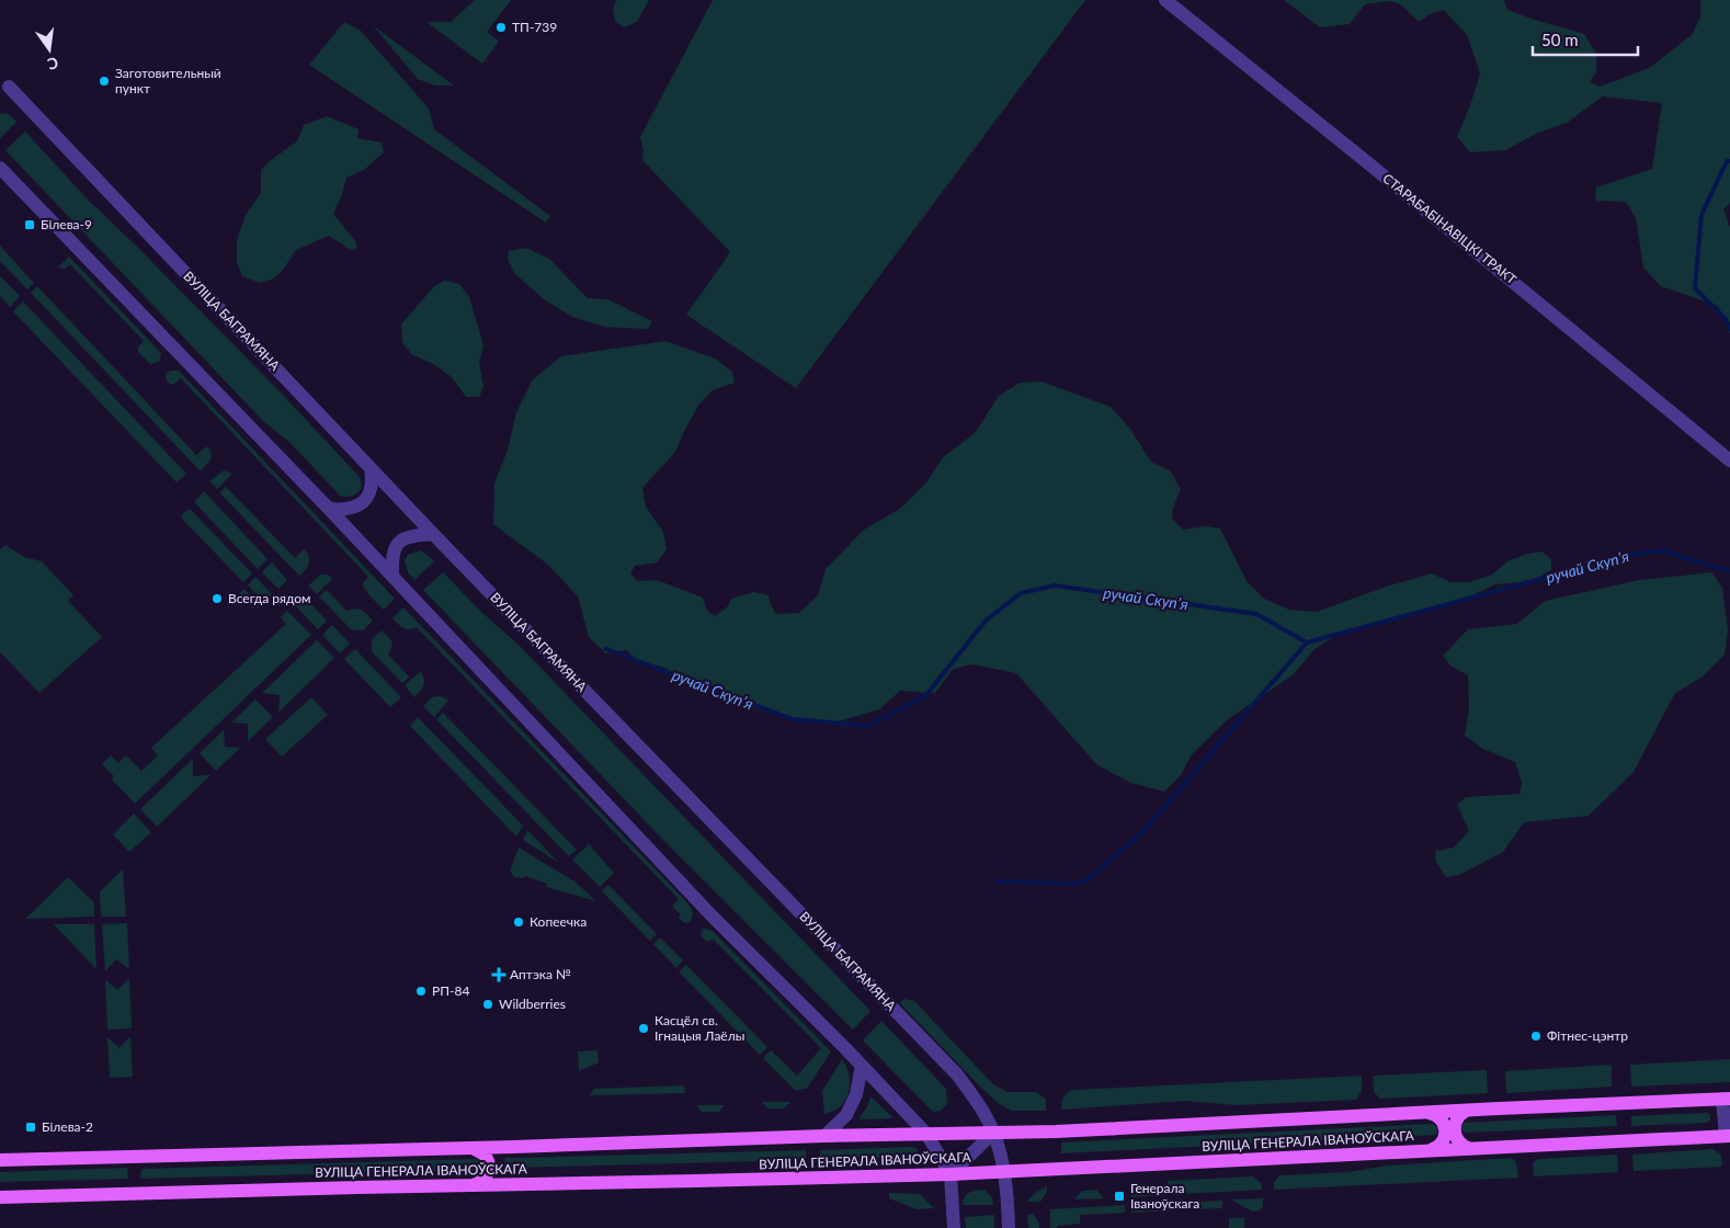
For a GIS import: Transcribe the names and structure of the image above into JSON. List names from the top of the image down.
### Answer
{
  "streets": {
    "main road": ["ВУЛІЦА ГЕНЕРАЛА ІВАНОЎСКАГА"],
    "street": ["СТАРАБАБІНАВІЦКІ ТРАКТ", "ВУЛІЦА БАГРАМЯНА"]
  },
  "crossings": [
    ["ВУЛІЦА БАГРАМЯНА", "ВУЛІЦА ГЕНЕРАЛА ІВАНОЎСКАГА"]
  ],
  "water": ["ручай Скупʼя"],
  "places": {
    "other": [
      "ТП-739",
      "Заготовительный пункт",
      "Всегда рядом",
      "Копеечка",
      "РП-84",
      "Wildberries",
      "Касцёл св. Ігнацыя Лаёлы",
      "Фітнес-цэнтр"
    ],
    "transit": ["Білева-9", "Білева-2", "Генерала Іваноўскага"],
    "health": ["Аптэка №"]
  },
  "scale_bar": "50 m",
  "north": "bottom"
}
